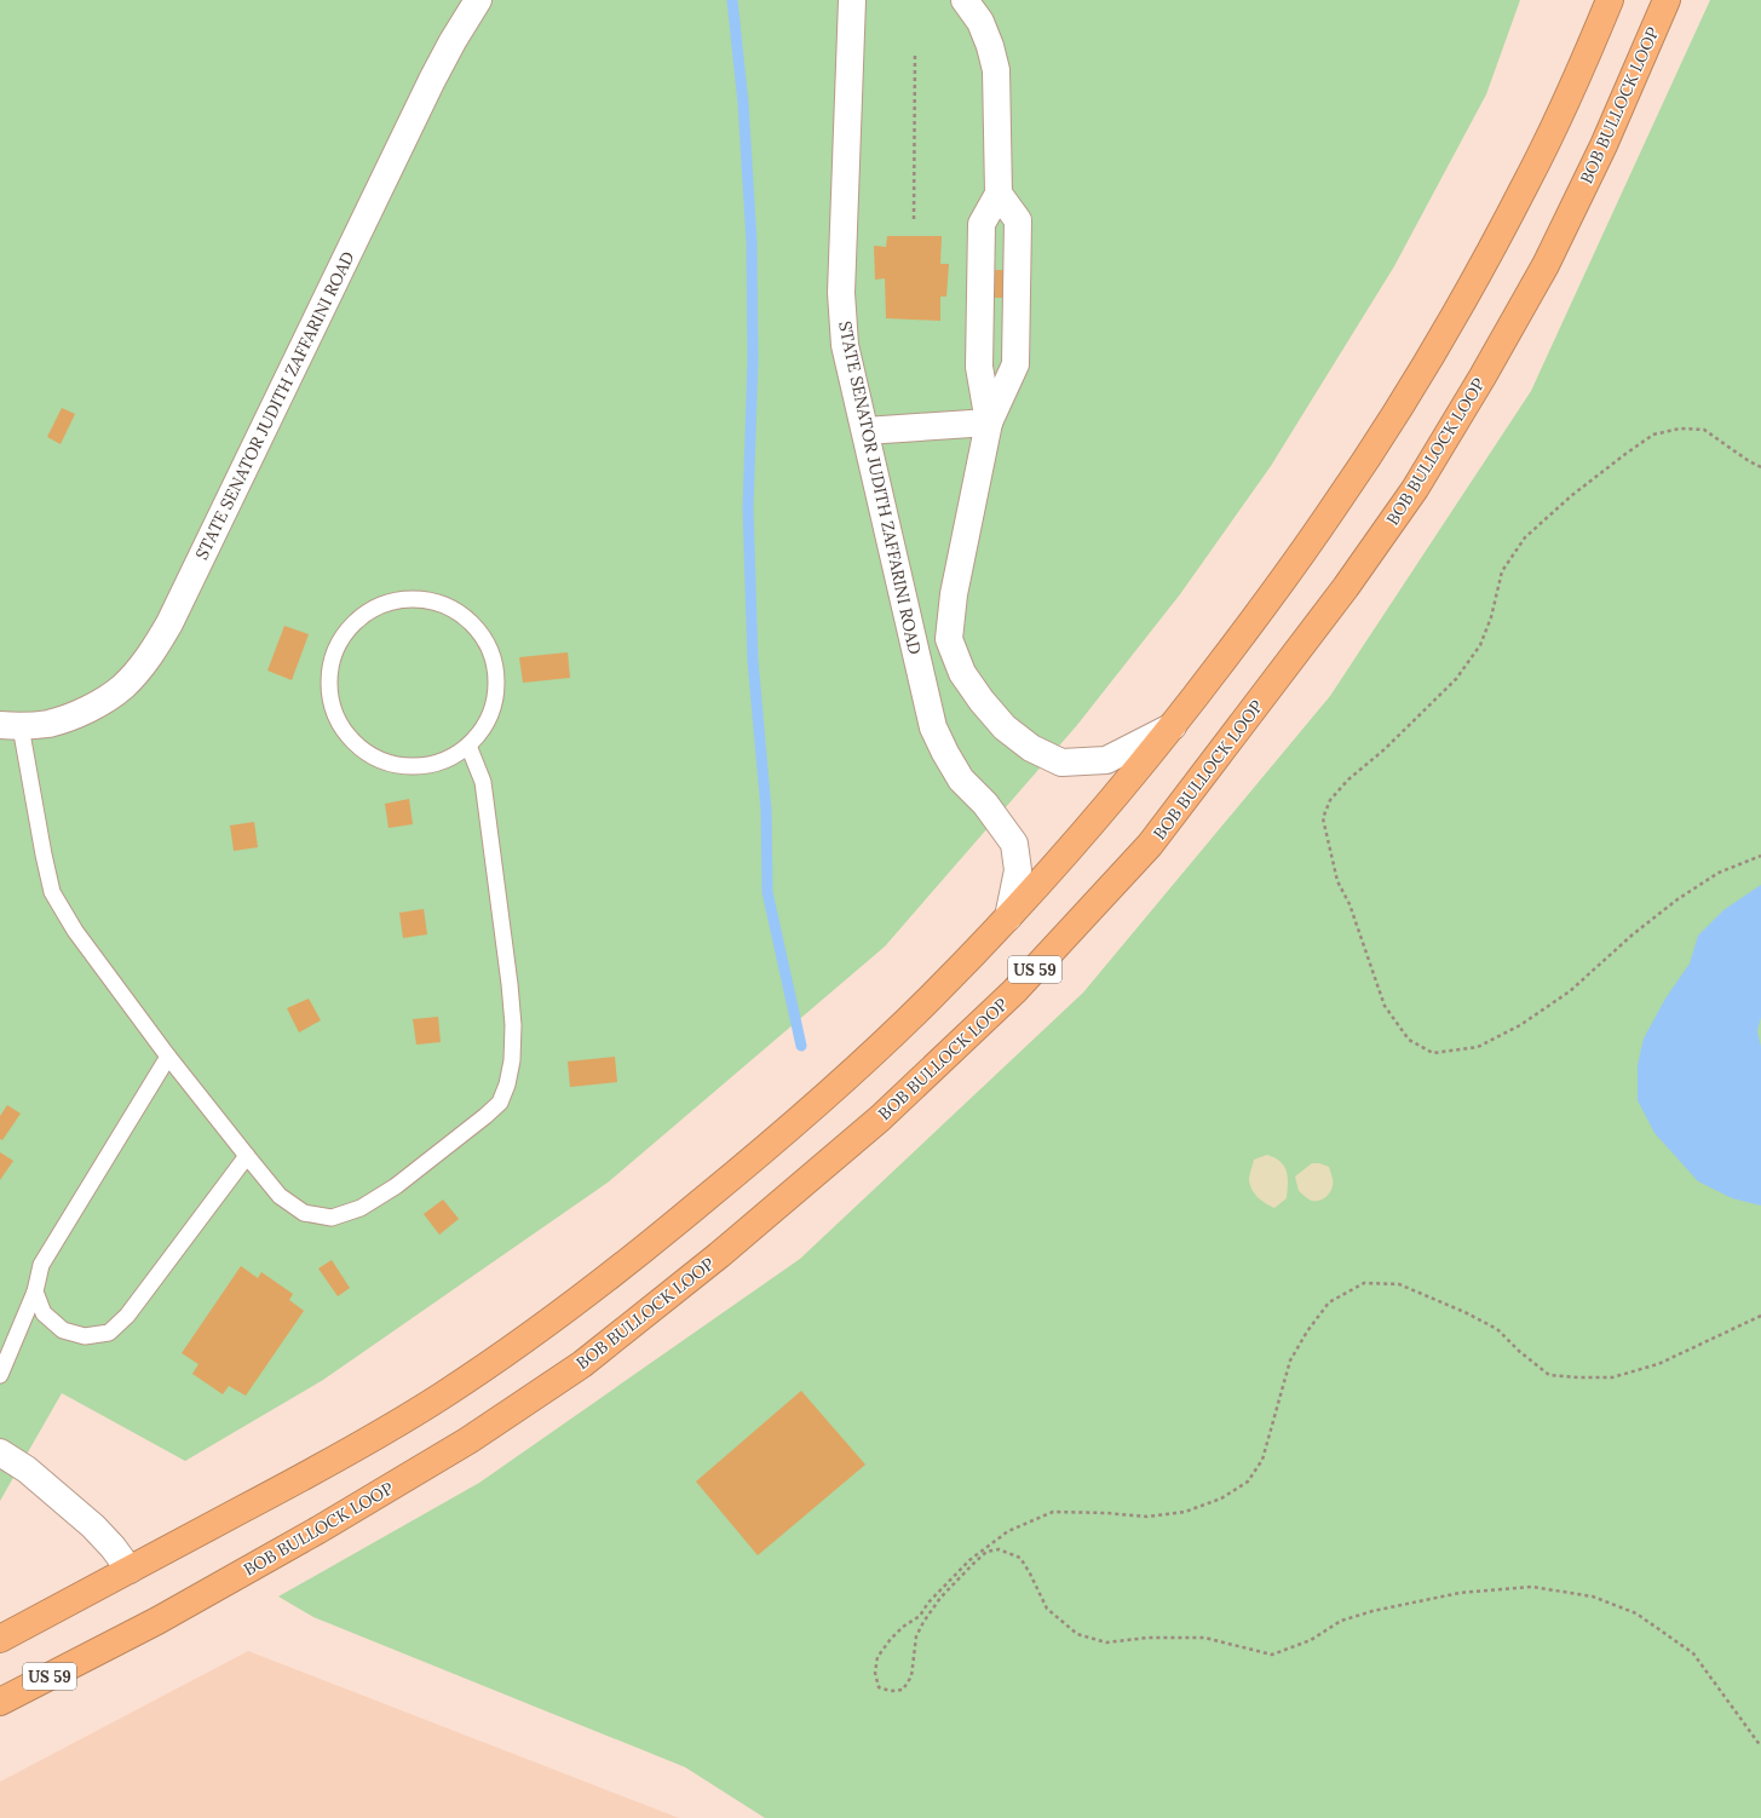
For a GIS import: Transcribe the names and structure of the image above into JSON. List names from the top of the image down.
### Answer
{
  "streets": {
    "highway": ["BOB BULLOCK LOOP", "US 59"],
    "street": ["STATE SENATOR JUDITH ZAFFARINI ROAD"]
  }
}
